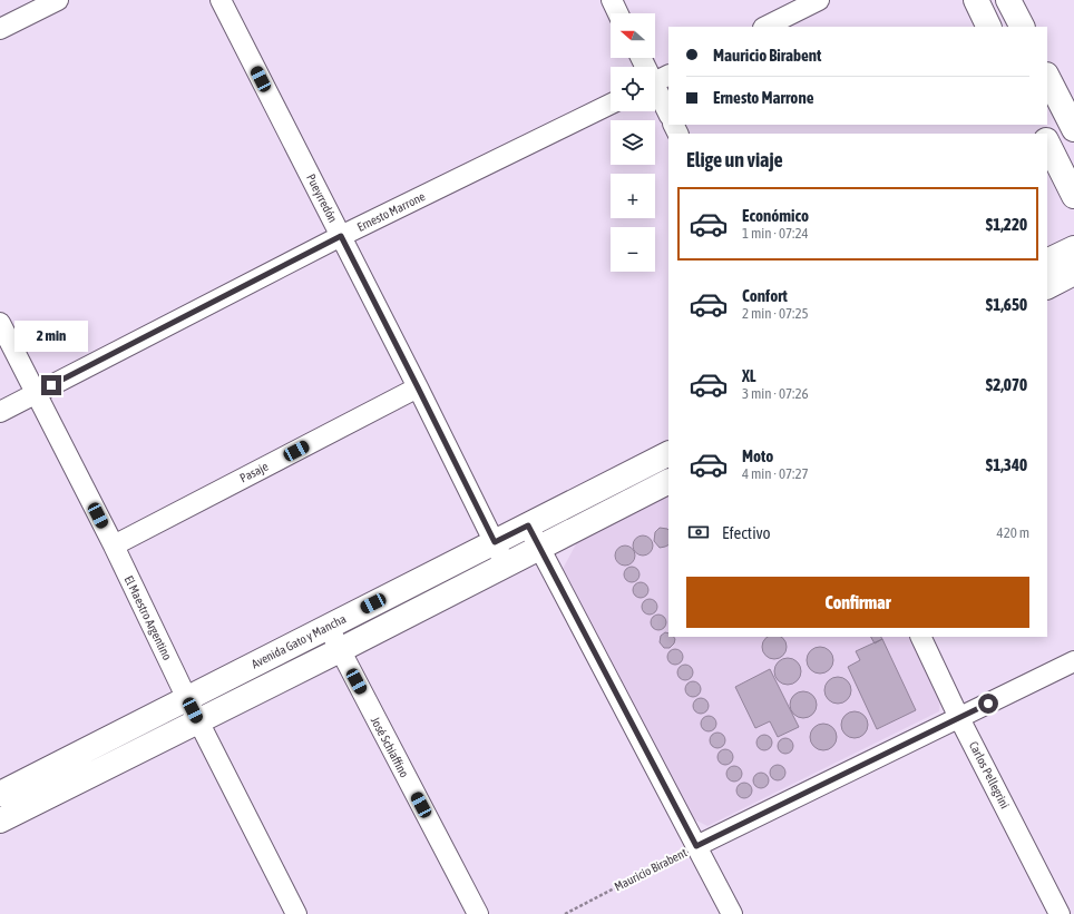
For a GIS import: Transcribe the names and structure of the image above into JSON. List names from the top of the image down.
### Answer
{
  "streets": {
    "main road": ["Avenida Gato y Mancha"],
    "street": [
      "Pueyrredón",
      "Ernesto Marrone",
      "Pasaje",
      "El Maestro Argentino",
      "José Schiaffino",
      "Carlos Pellegrini",
      "Mauricio Birabent"
    ]
  },
  "crossings": [
    ["Pueyrredón", "Ernesto Marrone"],
    ["Pueyrredón", "Pasaje"],
    ["Pueyrredón", "Avenida Gato y Mancha"],
    ["Ernesto Marrone", "El Maestro Argentino"],
    ["Pasaje", "El Maestro Argentino"],
    ["El Maestro Argentino", "Avenida Gato y Mancha"],
    ["Avenida Gato y Mancha", "José Schiaffino"],
    ["Carlos Pellegrini", "Mauricio Birabent"]
  ],
  "north": "left",
  "page": {
    "map_buttons": ["+", "−"],
    "banner": ["Mauricio Birabent", "Ernesto Marrone"],
    "heading": "Elige un viaje",
    "list": [
      {
        "name": "Económico",
        "note": "1 min · 07:24",
        "value": "$1,220"
      },
      {
        "name": "Confort",
        "note": "2 min · 07:25",
        "value": "$1,650"
      },
      {
        "name": "XL",
        "note": "3 min · 07:26",
        "value": "$2,070"
      },
      {
        "name": "Moto",
        "note": "4 min · 07:27",
        "value": "$1,340"
      }
    ],
    "bubble": "2 min",
    "pay": ["Efectivo", "420 m"],
    "buttons": "Confirmar"
  }
}
